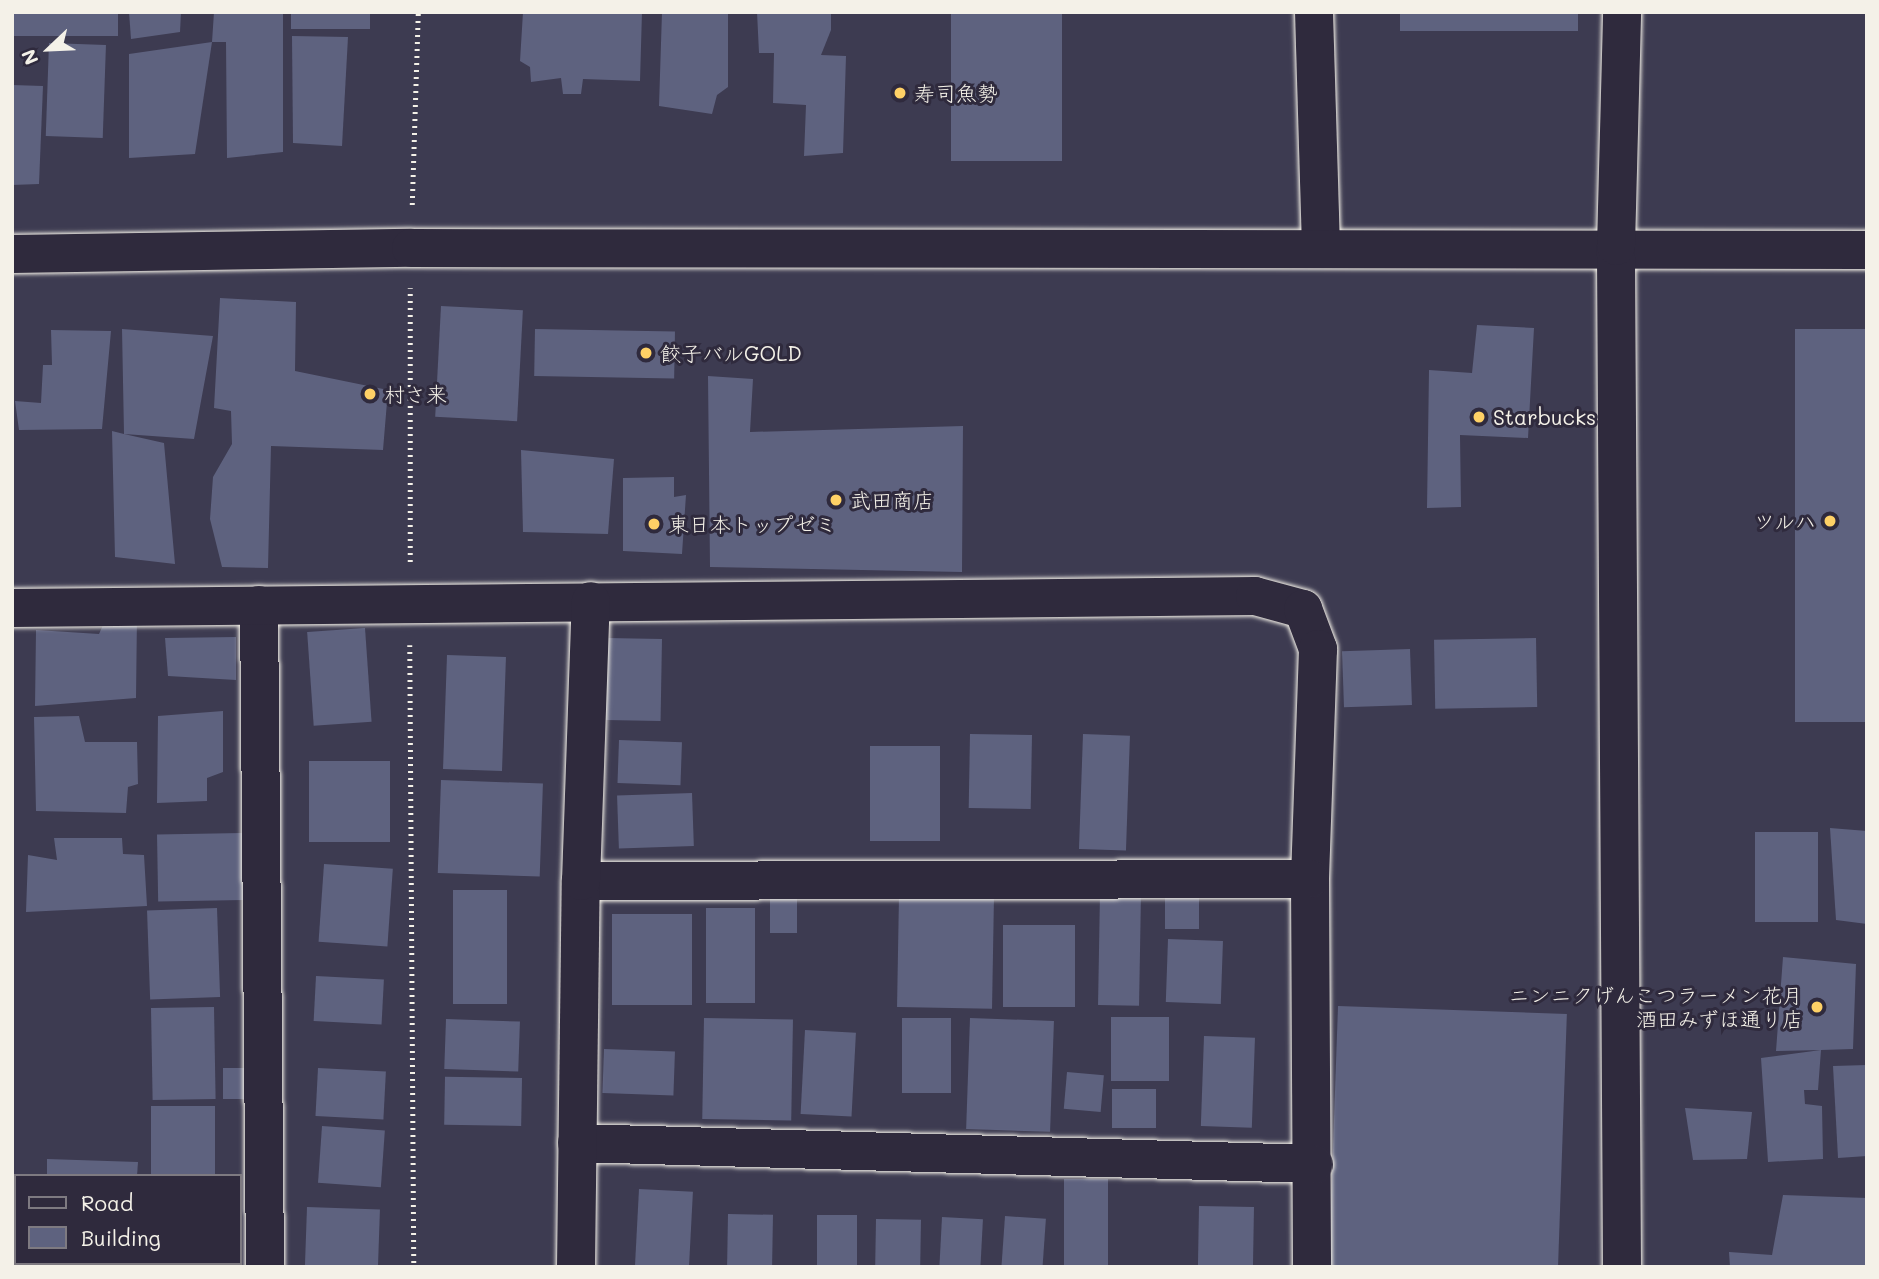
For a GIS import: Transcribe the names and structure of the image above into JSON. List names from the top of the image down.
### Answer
{
  "places": [
    "寿司魚勢",
    "餃子バルGOLD",
    "村さ来",
    "Starbucks",
    "武田商店",
    "ツルハ",
    "東日本トップゼミ",
    "ニンニクげんこつラーメン花月 酒田みずほ通り店"
  ],
  "legend": ["Road", "Building"],
  "north": "bottom left"
}
